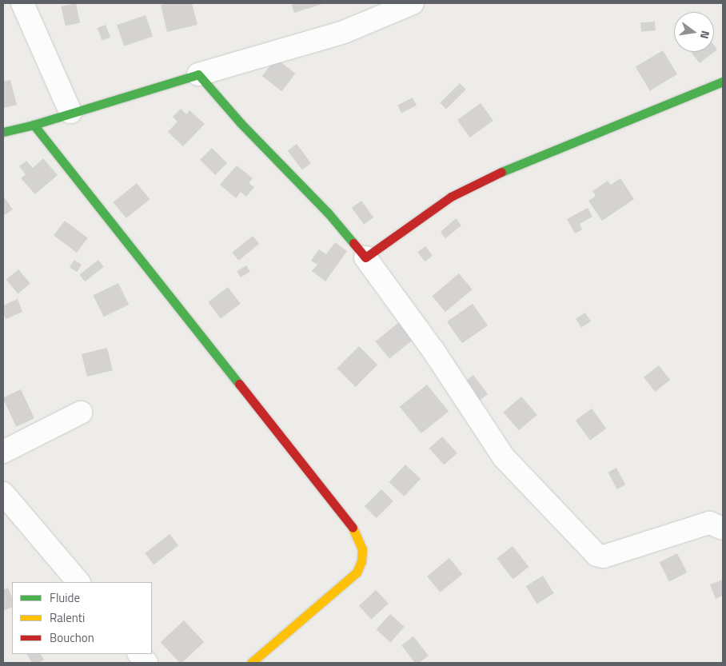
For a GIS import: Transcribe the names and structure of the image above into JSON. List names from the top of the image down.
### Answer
{
  "legend": ["Fluide", "Ralenti", "Bouchon"],
  "north": "right"
}
